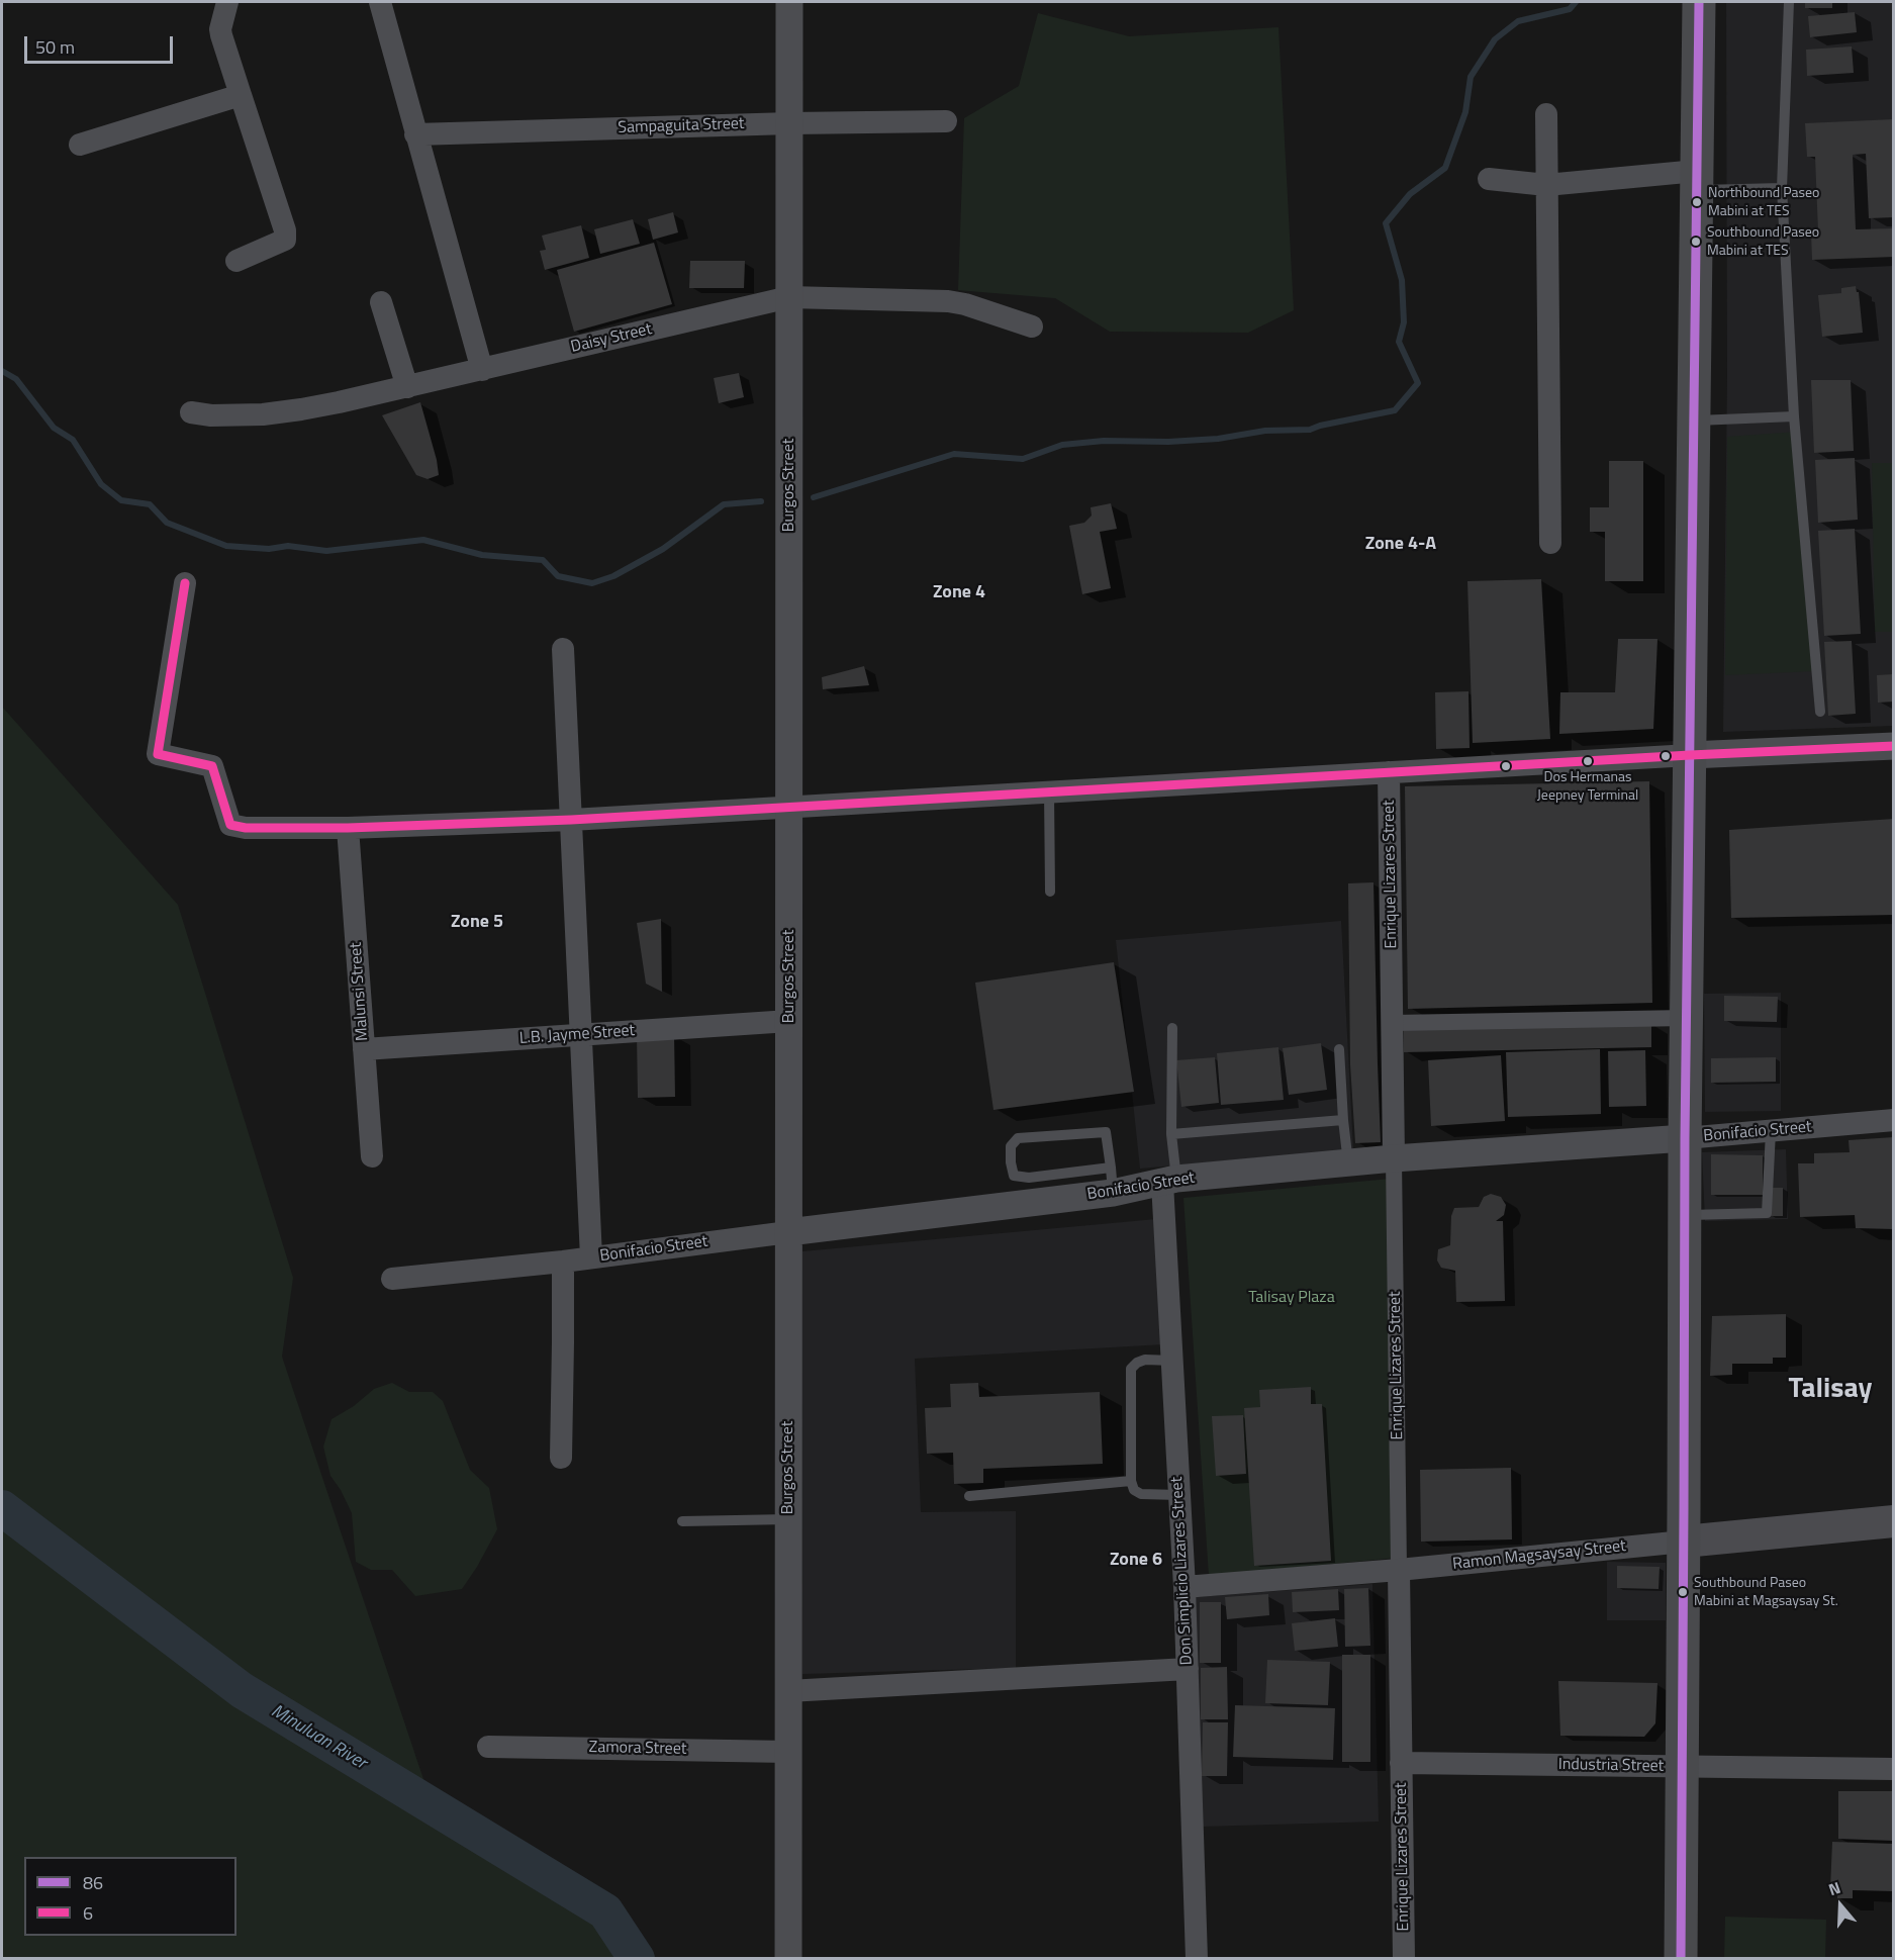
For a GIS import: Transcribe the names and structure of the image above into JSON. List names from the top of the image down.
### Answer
{
  "streets": {
    "main road": ["Ramon Magsaysay Street"],
    "street": [
      "Sampaguita Street",
      "Daisy Street",
      "Burgos Street",
      "Enrique Lizares Street",
      "Malunsi Street",
      "L.B. Jayme Street",
      "Bonifacio Street",
      "Don Simplicio Lizares Street",
      "Zamora Street",
      "Industria Street"
    ]
  },
  "crossings": [
    ["Sampaguita Street", "Burgos Street"],
    ["Daisy Street", "Burgos Street"],
    ["Burgos Street", "L.B. Jayme Street"],
    ["Burgos Street", "Bonifacio Street"],
    ["Burgos Street", "Zamora Street"],
    ["Enrique Lizares Street", "Bonifacio Street"],
    ["Enrique Lizares Street", "Ramon Magsaysay Street"],
    ["Enrique Lizares Street", "Industria Street"],
    ["Malunsi Street", "L.B. Jayme Street"],
    ["Bonifacio Street", "Don Simplicio Lizares Street"],
    ["Ramon Magsaysay Street", "Don Simplicio Lizares Street"]
  ],
  "districts": [
    "Zone 4-A",
    "Zone 4",
    "Zone 5",
    "Talisay",
    "Zone 6"
  ],
  "water": ["Minuluan River"],
  "parks": ["Talisay Plaza"],
  "places": [
    "Northbound Paseo Mabini at TES",
    "Southbound Paseo Mabini at TES",
    "Dos Hermanas Jeepney Terminal",
    "Southbound Paseo Mabini at Magsaysay St."
  ],
  "lines": ["transit line 86", "transit line 6"],
  "legend": ["86", "6"],
  "scale_bar": "50 m",
  "north": "top"
}
